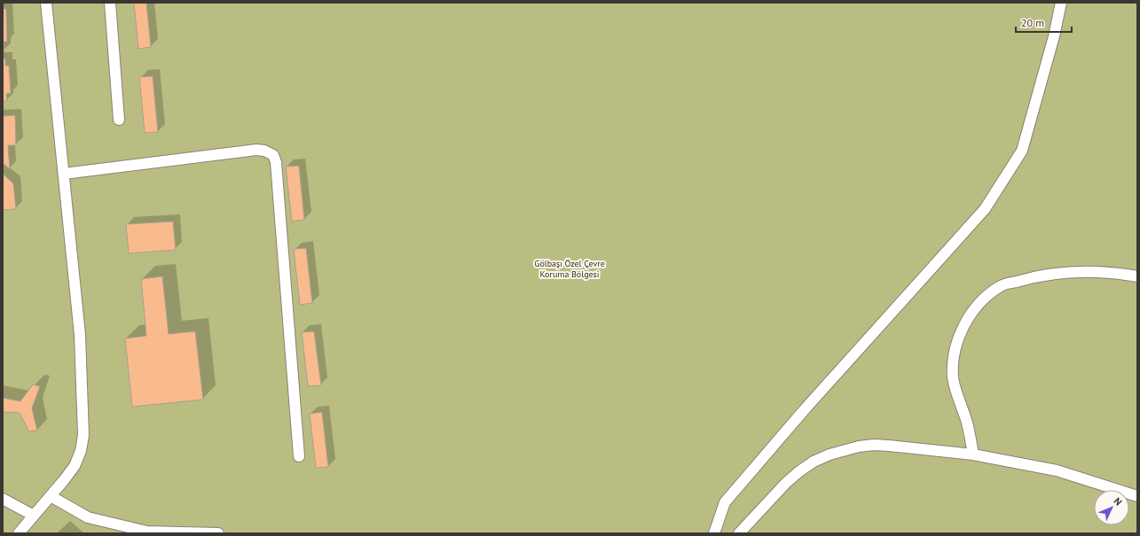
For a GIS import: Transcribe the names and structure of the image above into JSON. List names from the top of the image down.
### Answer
{
  "parks": ["Gölbaşı Özel Çevre Koruma Bölgesi"],
  "scale_bar": "20 m",
  "north": "top right"
}
